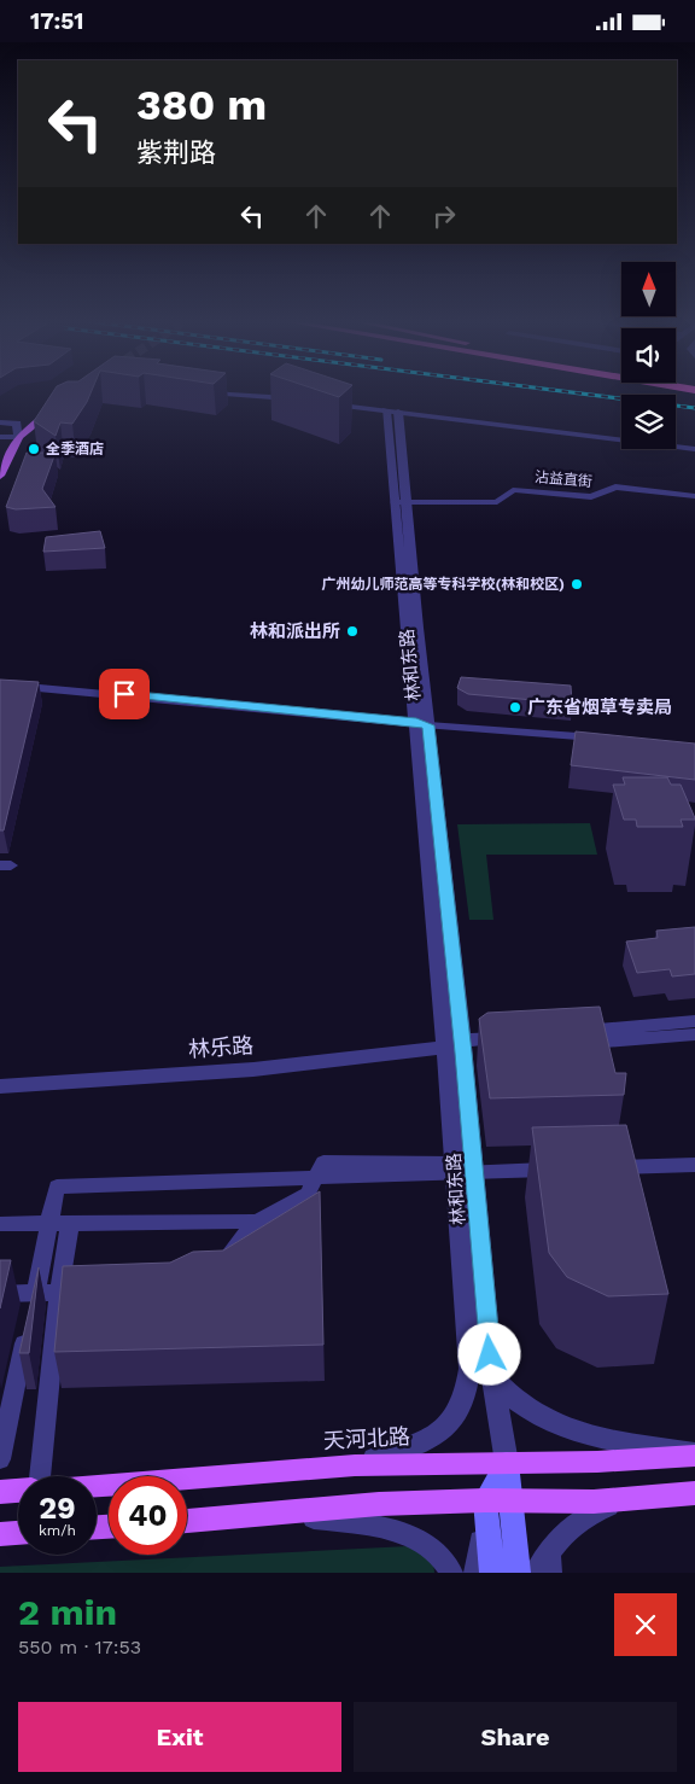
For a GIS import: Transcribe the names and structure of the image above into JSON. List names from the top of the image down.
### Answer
{
  "streets": {
    "main road": ["天河北路"],
    "street": ["沾益直街", "林和东路", "林乐路"]
  },
  "crossings": [
    ["沾益直街", "林和东路"],
    ["林和东路", "林乐路"],
    ["林和东路", "天河北路"]
  ],
  "places": [
    "全季酒店",
    "广州幼儿师范高等专科学校(林和校区)",
    "林和派出所",
    "广东省烟草专卖局"
  ],
  "north": "top",
  "page": {
    "status": "17:51",
    "turn": ["380 m", "紫荆路"],
    "speed": "29 km/h",
    "limit": "40",
    "heading": ["2 min", "550 m · 17:53"],
    "buttons": ["Exit", "Share"]
  }
}
